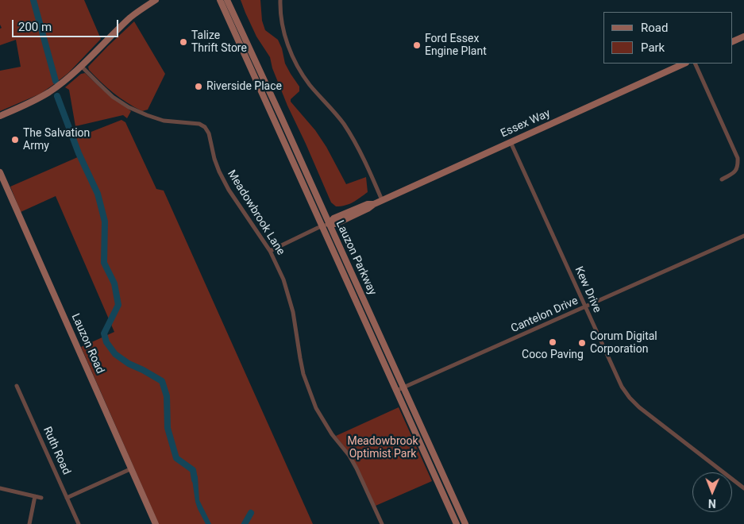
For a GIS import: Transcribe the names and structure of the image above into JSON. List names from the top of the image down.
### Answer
{
  "streets": {
    "main road": ["Essex Way", "Lauzon Parkway", "Lauzon Road"],
    "street": [
      "Meadowbrook Lane",
      "Kew Drive",
      "Cantelon Drive",
      "Ruth Road"
    ]
  },
  "crossings": [
    ["Essex Way", "Meadowbrook Lane"],
    ["Essex Way", "Lauzon Parkway"],
    ["Essex Way", "Kew Drive"],
    ["Lauzon Parkway", "Cantelon Drive"],
    ["Kew Drive", "Cantelon Drive"]
  ],
  "parks": ["Meadowbrook Optimist Park"],
  "places": [
    "Talize Thrift Store",
    "Ford Essex Engine Plant",
    "Riverside Place",
    "The Salvation Army",
    "Coco Paving",
    "Corum Digital Corporation"
  ],
  "legend": ["Road", "Park"],
  "scale_bar": "200 m",
  "north": "bottom"
}
